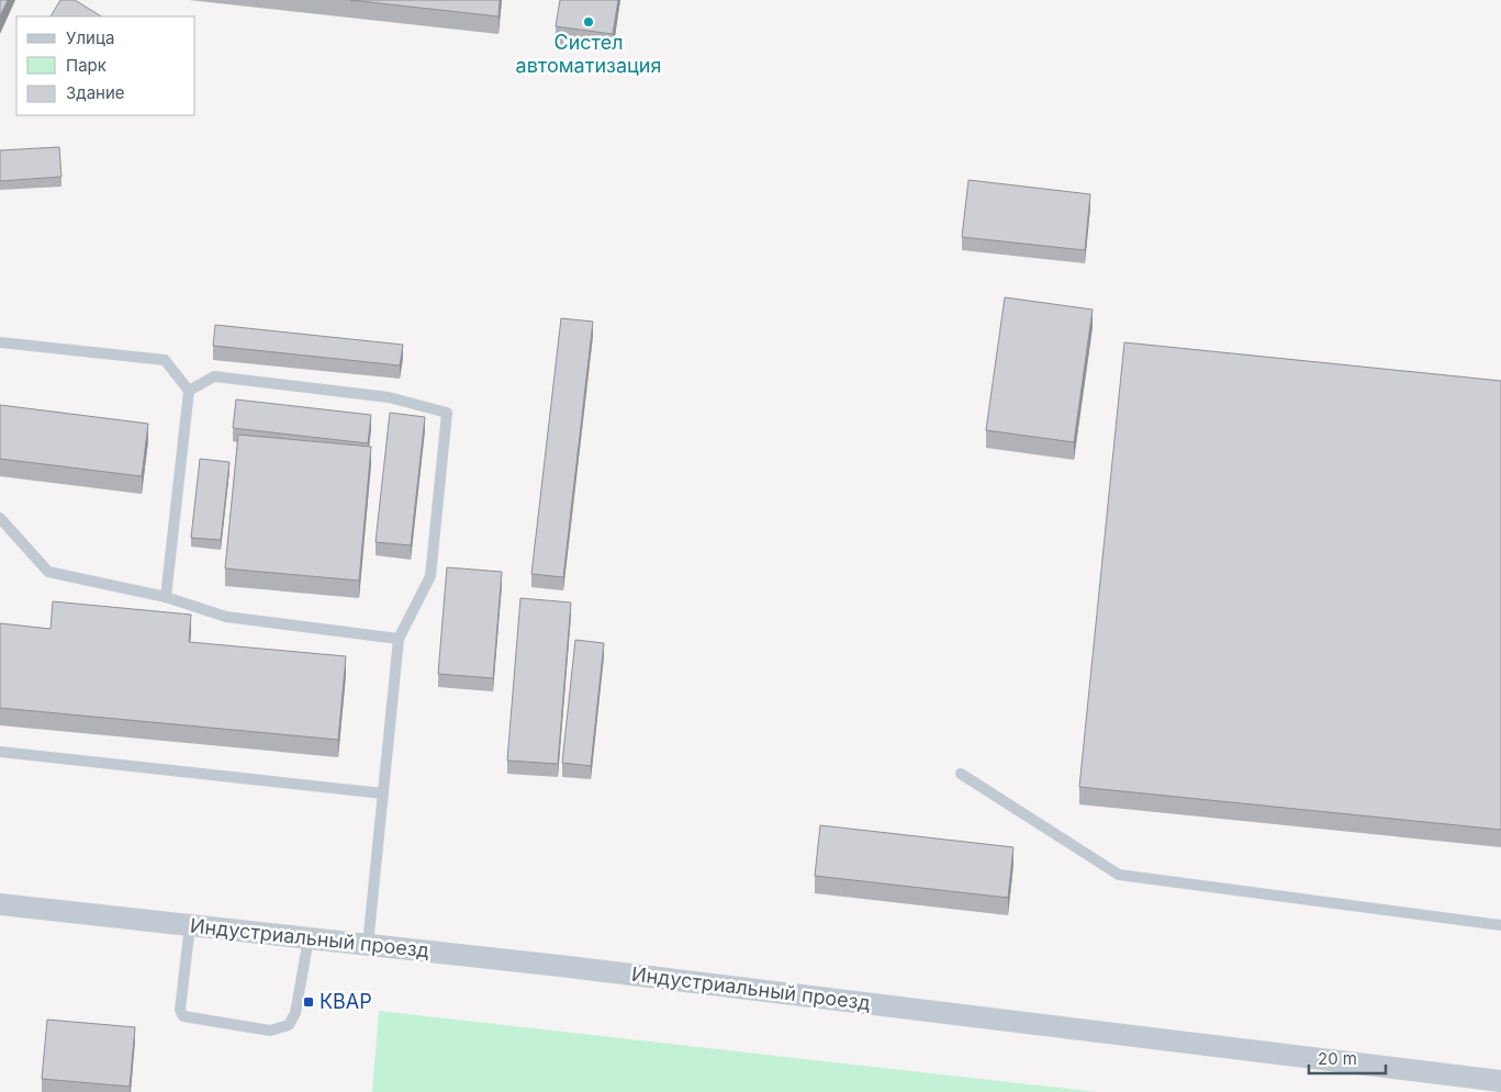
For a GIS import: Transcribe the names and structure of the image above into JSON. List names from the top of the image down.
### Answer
{
  "streets": {
    "street": ["Индустриальный проезд"]
  },
  "places": {
    "other": ["Систел автоматизация"],
    "transit": ["КВАР"]
  },
  "legend": ["Улица", "Парк", "Здание"],
  "scale_bar": "20 m"
}
